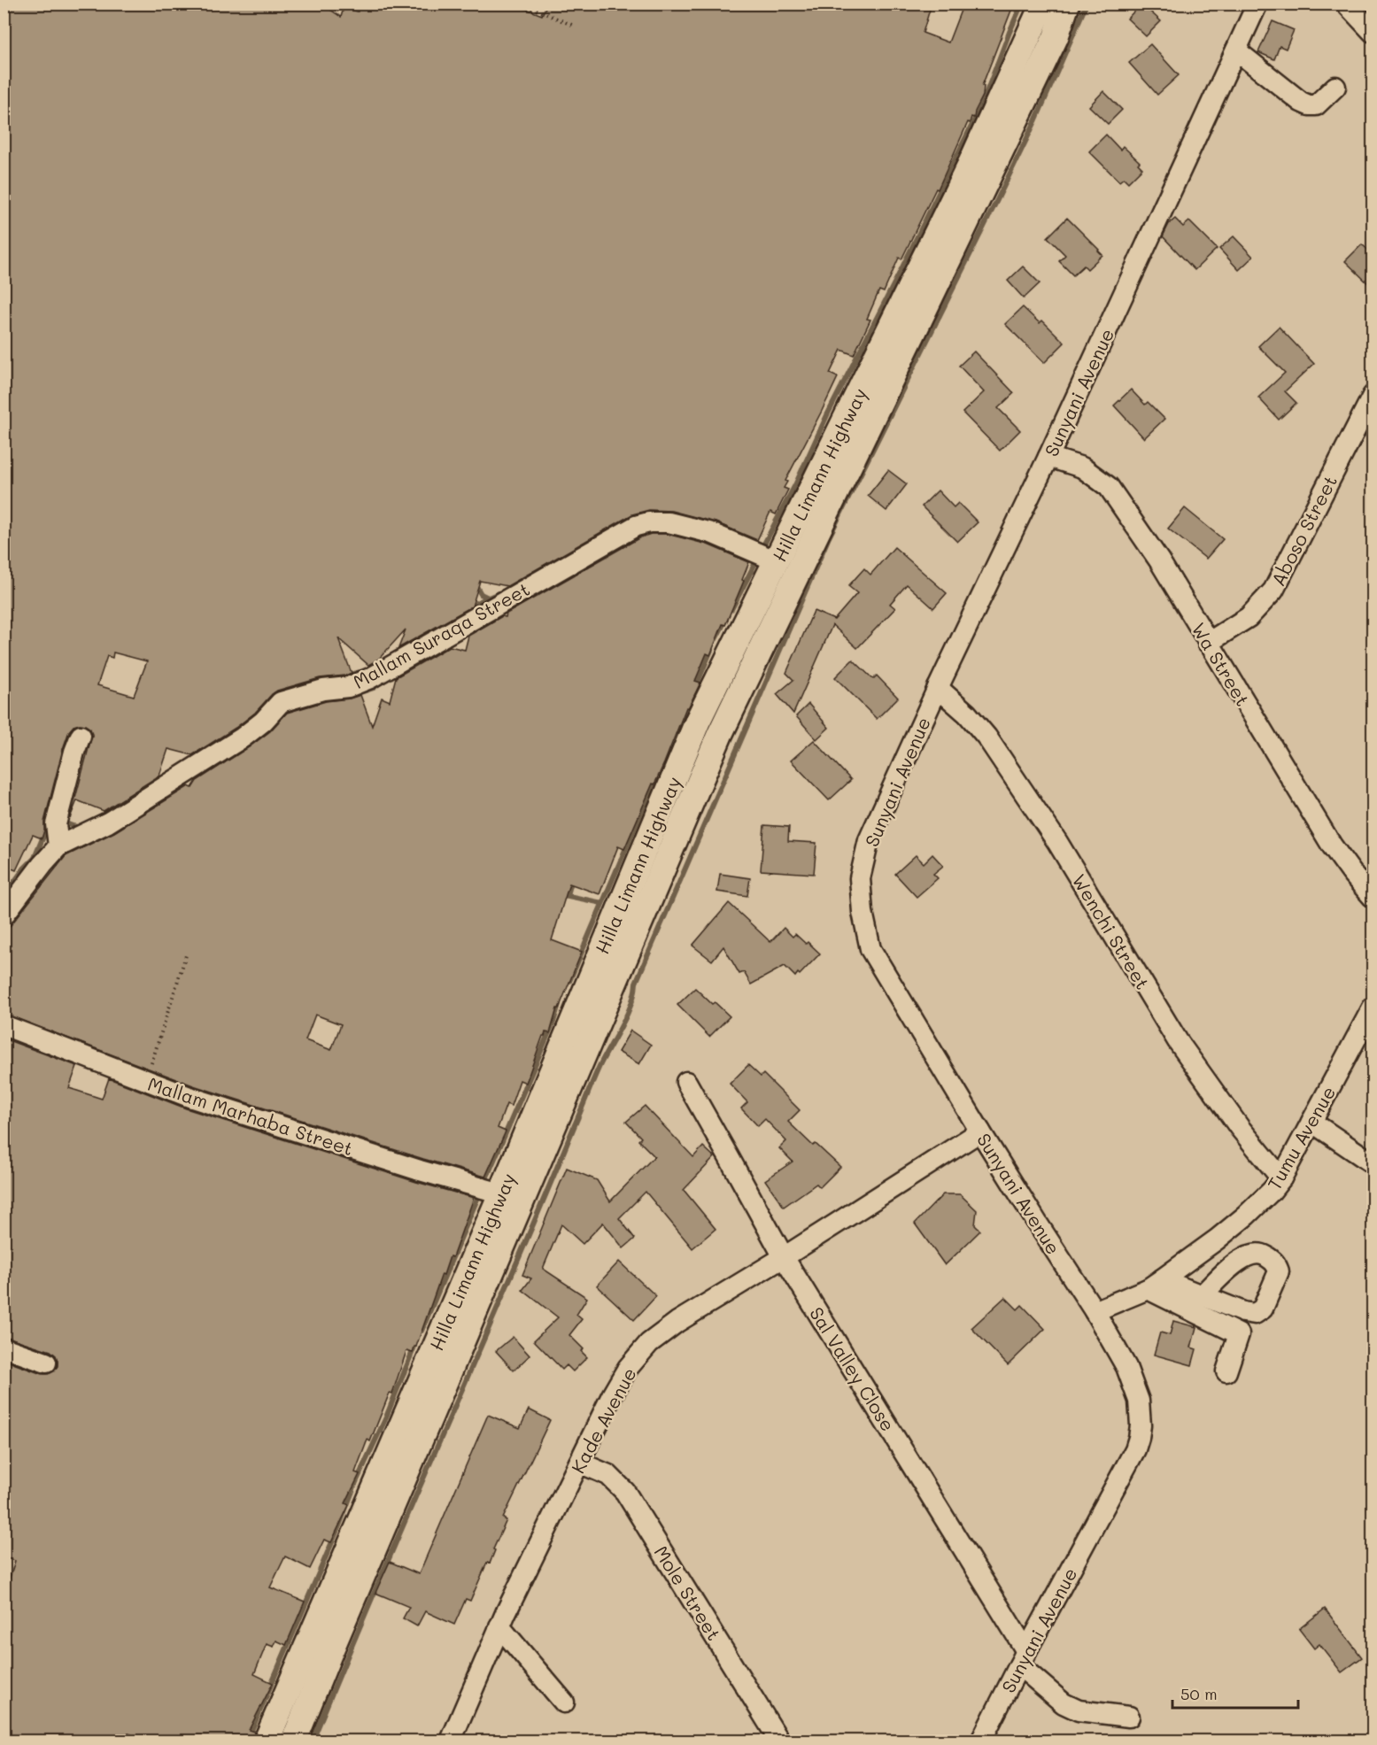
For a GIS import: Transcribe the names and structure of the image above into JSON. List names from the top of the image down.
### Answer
{
  "streets": {
    "main road": ["Hilla Limann Highway"],
    "street": [
      "Sunyani Avenue",
      "Aboso Street",
      "Mallam Suraqa Street",
      "Wa Street",
      "Wenchi Street",
      "Mallam Marhaba Street",
      "Tumu Avenue",
      "Sal Valley Close",
      "Kade Avenue",
      "Mole Street"
    ]
  },
  "crossings": [
    ["Sunyani Avenue", "Wa Street"],
    ["Sunyani Avenue", "Wenchi Street"],
    ["Sunyani Avenue", "Tumu Avenue"],
    ["Sunyani Avenue", "Sal Valley Close"],
    ["Sunyani Avenue", "Kade Avenue"],
    ["Hilla Limann Highway", "Mallam Suraqa Street"],
    ["Hilla Limann Highway", "Mallam Marhaba Street"],
    ["Aboso Street", "Wa Street"],
    ["Wenchi Street", "Tumu Avenue"],
    ["Sal Valley Close", "Kade Avenue"],
    ["Kade Avenue", "Mole Street"]
  ],
  "scale_bar": "50 m"
}
